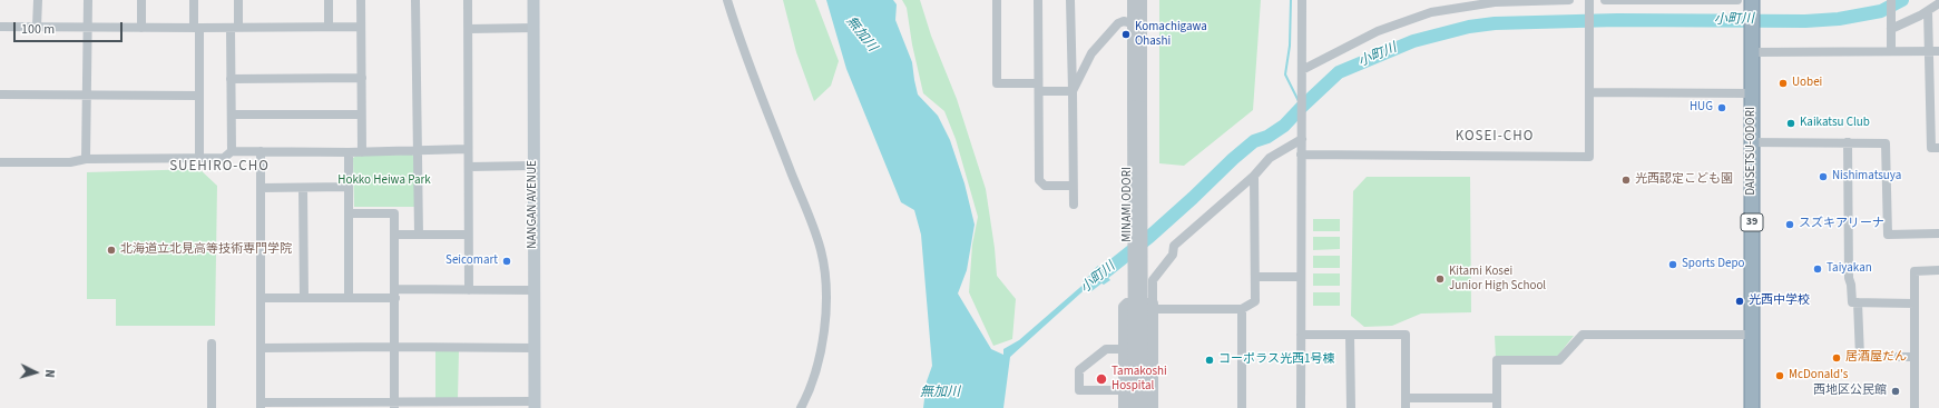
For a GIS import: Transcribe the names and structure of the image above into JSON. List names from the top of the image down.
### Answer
{
  "streets": {
    "highway": ["DAISETSU-ODORI", "39"],
    "main road": ["NANGAN AVENUE"],
    "street": ["MINAMI ODORI"]
  },
  "districts": ["KOSEI-CHO", "SUEHIRO-CHO"],
  "water": ["小町川", "無加川"],
  "parks": ["Hokko Heiwa Park"],
  "places": [
    "Komachigawa Ohashi",
    "Uobei",
    "HUG",
    "Kaikatsu Club",
    "Nishimatsuya",
    "光西認定こども園",
    "スズキアリーナ",
    "北海道立北見高等技術専門学院",
    "Seicomart",
    "Sports Depo",
    "Taiyakan",
    "Kitami Kosei Junior High School",
    "光西中学校",
    "居酒屋だん",
    "コーポラス光西1号棟",
    "McDonald's",
    "Tamakoshi Hospital",
    "西地区公民館"
  ],
  "scale_bar": "100 m",
  "north": "right"
}
